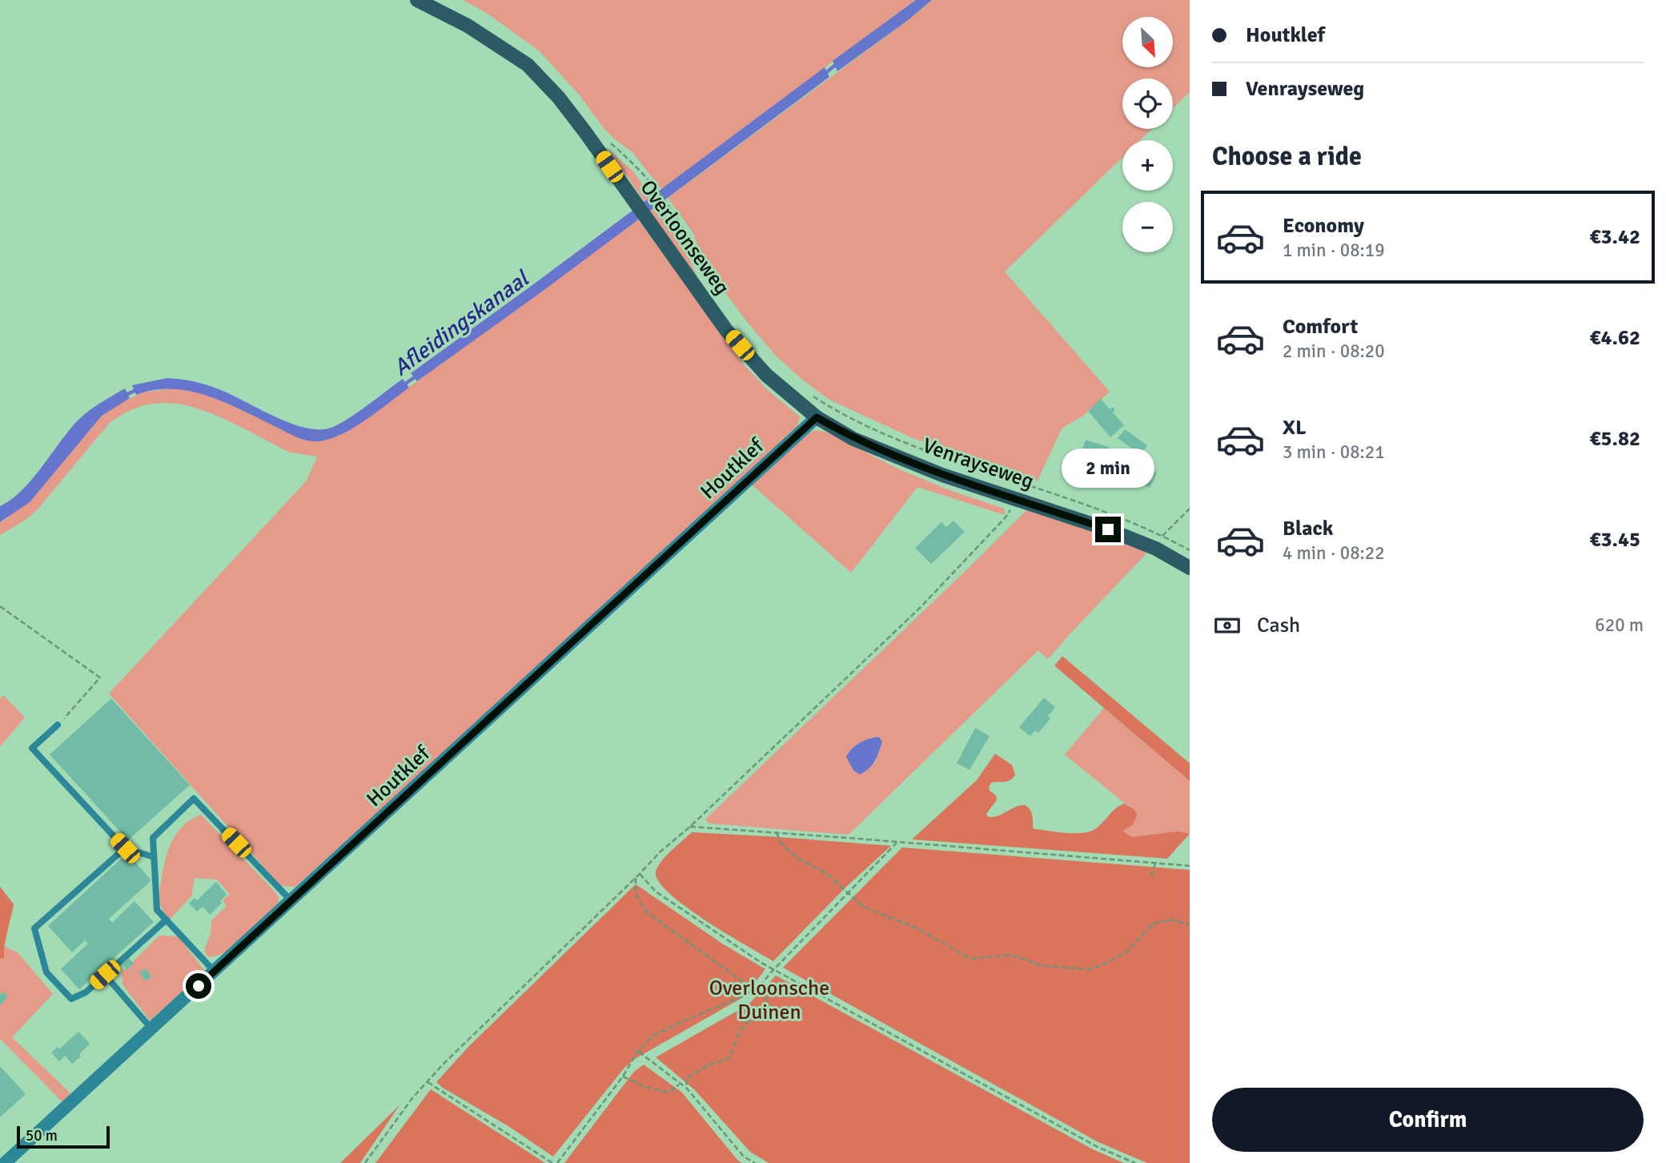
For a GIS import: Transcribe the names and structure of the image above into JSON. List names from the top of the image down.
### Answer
{
  "streets": {
    "street": ["Overloonseweg", "Venrayseweg", "Houtklef"]
  },
  "crossings": [
    ["Overloonseweg", "Venrayseweg"],
    ["Overloonseweg", "Houtklef"],
    ["Venrayseweg", "Houtklef"]
  ],
  "water": ["Afleidingskanaal"],
  "parks": ["Overloonsche Duinen"],
  "scale_bar": "50 m",
  "north": "bottom right",
  "page": {
    "banner": ["Houtklef", "Venrayseweg"],
    "map_buttons": ["+", "−"],
    "heading": "Choose a ride",
    "list": [
      {
        "name": "Economy",
        "note": "1 min · 08:19",
        "value": "€3.42"
      },
      {
        "name": "Comfort",
        "note": "2 min · 08:20",
        "value": "€4.62"
      },
      {
        "name": "XL",
        "note": "3 min · 08:21",
        "value": "€5.82"
      },
      {
        "name": "Black",
        "note": "4 min · 08:22",
        "value": "€3.45"
      }
    ],
    "bubble": "2 min",
    "pay": ["Cash", "620 m"],
    "buttons": "Confirm",
    "scale": "50 m"
  }
}
